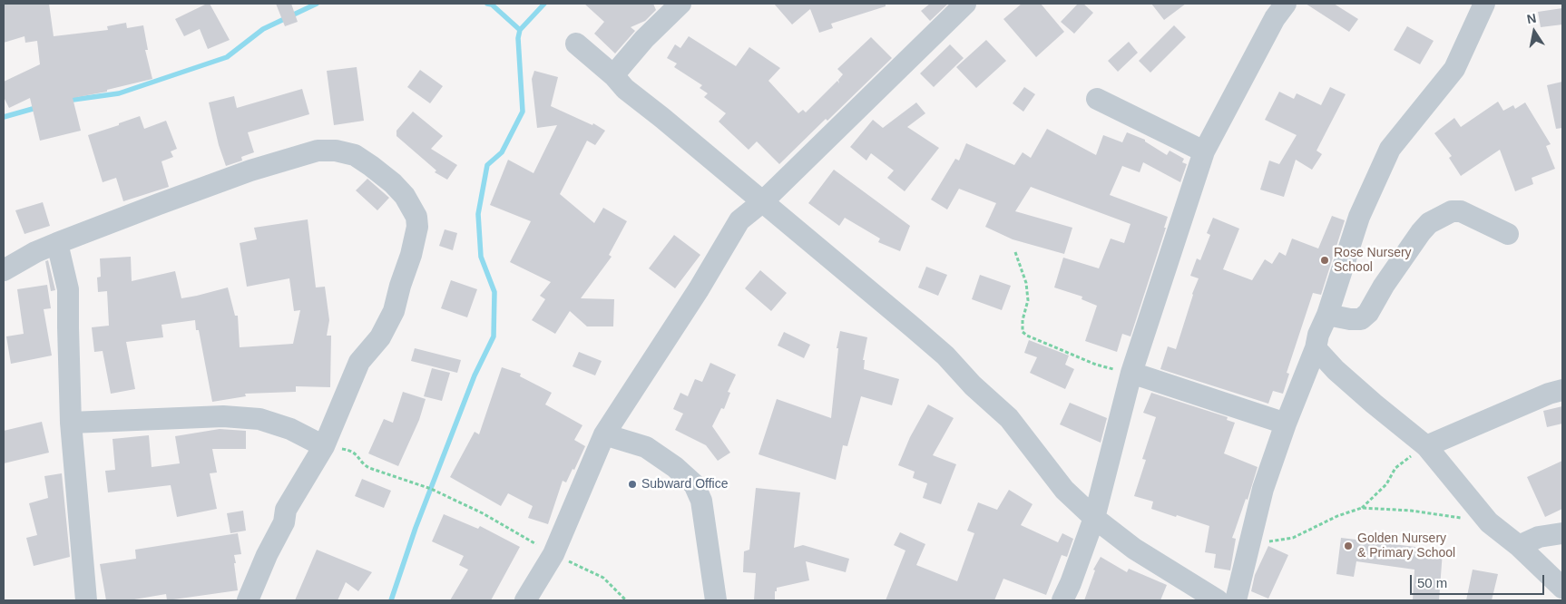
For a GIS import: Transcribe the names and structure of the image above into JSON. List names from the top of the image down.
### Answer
{
  "places": ["Rose Nursery School", "Subward Office", "Golden Nursery & Primary School"],
  "scale_bar": "50 m",
  "north": "top"
}
